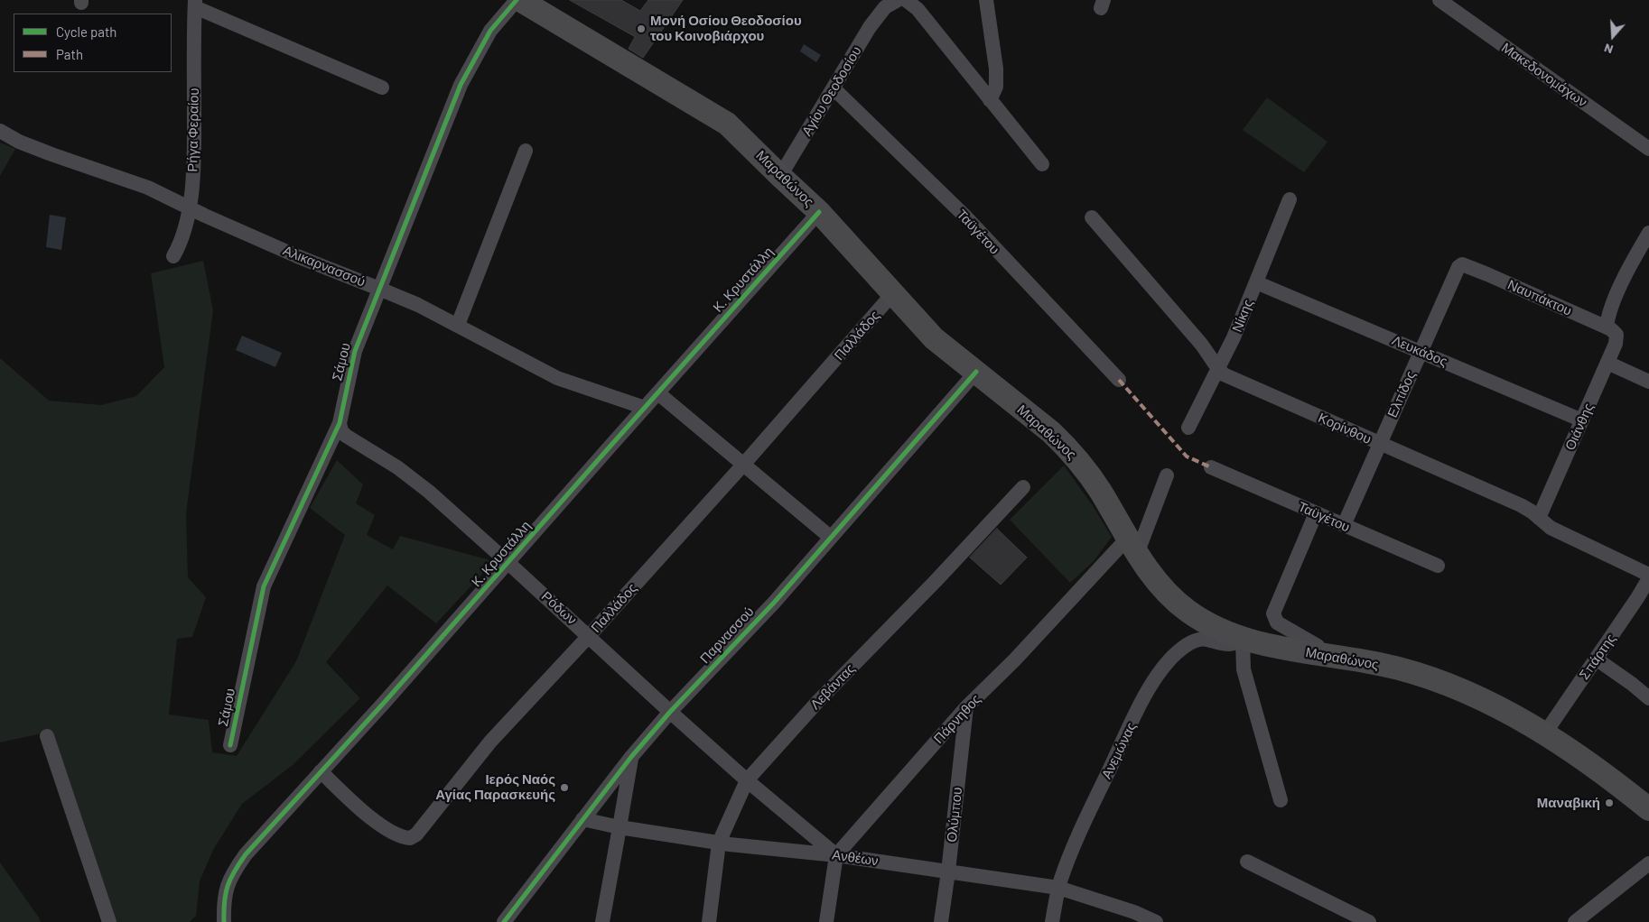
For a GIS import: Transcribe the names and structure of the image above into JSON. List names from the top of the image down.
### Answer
{
  "streets": {
    "main road": ["Μαραθώνος"],
    "street": [
      "Μακεδονομάχων",
      "Αγίου Θεοδοσίου",
      "Ρήγα Φεραίου",
      "Ταϋγέτου",
      "Αλικαρνασσού",
      "Κ. Κρυστάλλη",
      "Ναυπάκτου",
      "Νίκης",
      "Παλλάδος",
      "Λευκάδος",
      "Σάμου",
      "Ελπίδος",
      "Οιάνθης",
      "Κορίνθου",
      "Ρόδων",
      "Παρνασσού",
      "Σπάρτης",
      "Λεβάντας",
      "Πάρνηθος",
      "Ανεμώνας",
      "Ολύμπου",
      "Ανθέων"
    ]
  },
  "crossings": [
    ["Αγίου Θεοδοσίου", "Μαραθώνος"],
    ["Αγίου Θεοδοσίου", "Ταϋγέτου"],
    ["Ρήγα Φεραίου", "Αλικαρνασσού"],
    ["Μαραθώνος", "Κ. Κρυστάλλη"],
    ["Μαραθώνος", "Παλλάδος"],
    ["Μαραθώνος", "Παρνασσού"],
    ["Μαραθώνος", "Σπάρτης"],
    ["Μαραθώνος", "Πάρνηθος"],
    ["Μαραθώνος", "Ανεμώνας"],
    ["Ταϋγέτου", "Ελπίδος"],
    ["Αλικαρνασσού", "Κ. Κρυστάλλη"],
    ["Αλικαρνασσού", "Σάμου"],
    ["Κ. Κρυστάλλη", "Παλλάδος"],
    ["Κ. Κρυστάλλη", "Ρόδων"],
    ["Ναυπάκτου", "Ελπίδος"],
    ["Ναυπάκτου", "Οιάνθης"],
    ["Νίκης", "Λευκάδος"],
    ["Νίκης", "Κορίνθου"],
    ["Παλλάδος", "Ρόδων"],
    ["Λευκάδος", "Ελπίδος"],
    ["Λευκάδος", "Οιάνθης"],
    ["Σάμου", "Ρόδων"],
    ["Ελπίδος", "Κορίνθου"],
    ["Οιάνθης", "Κορίνθου"],
    ["Κορίνθου", "Σπάρτης"],
    ["Ρόδων", "Παρνασσού"],
    ["Ρόδων", "Λεβάντας"],
    ["Ρόδων", "Πάρνηθος"],
    ["Ρόδων", "Ανθέων"],
    ["Παρνασσού", "Ανθέων"],
    ["Λεβάντας", "Ανθέων"],
    ["Πάρνηθος", "Ολύμπου"],
    ["Πάρνηθος", "Ανθέων"],
    ["Ανεμώνας", "Ανθέων"],
    ["Ολύμπου", "Ανθέων"]
  ],
  "places": ["Μονή Οσίου Θεοδοσίου του Κοινοβιάρχου", "Ιερός Ναός Αγίας Παρασκευής", "Μαναβική"],
  "legend": ["Cycle path", "Path"],
  "north": "bottom"
}
